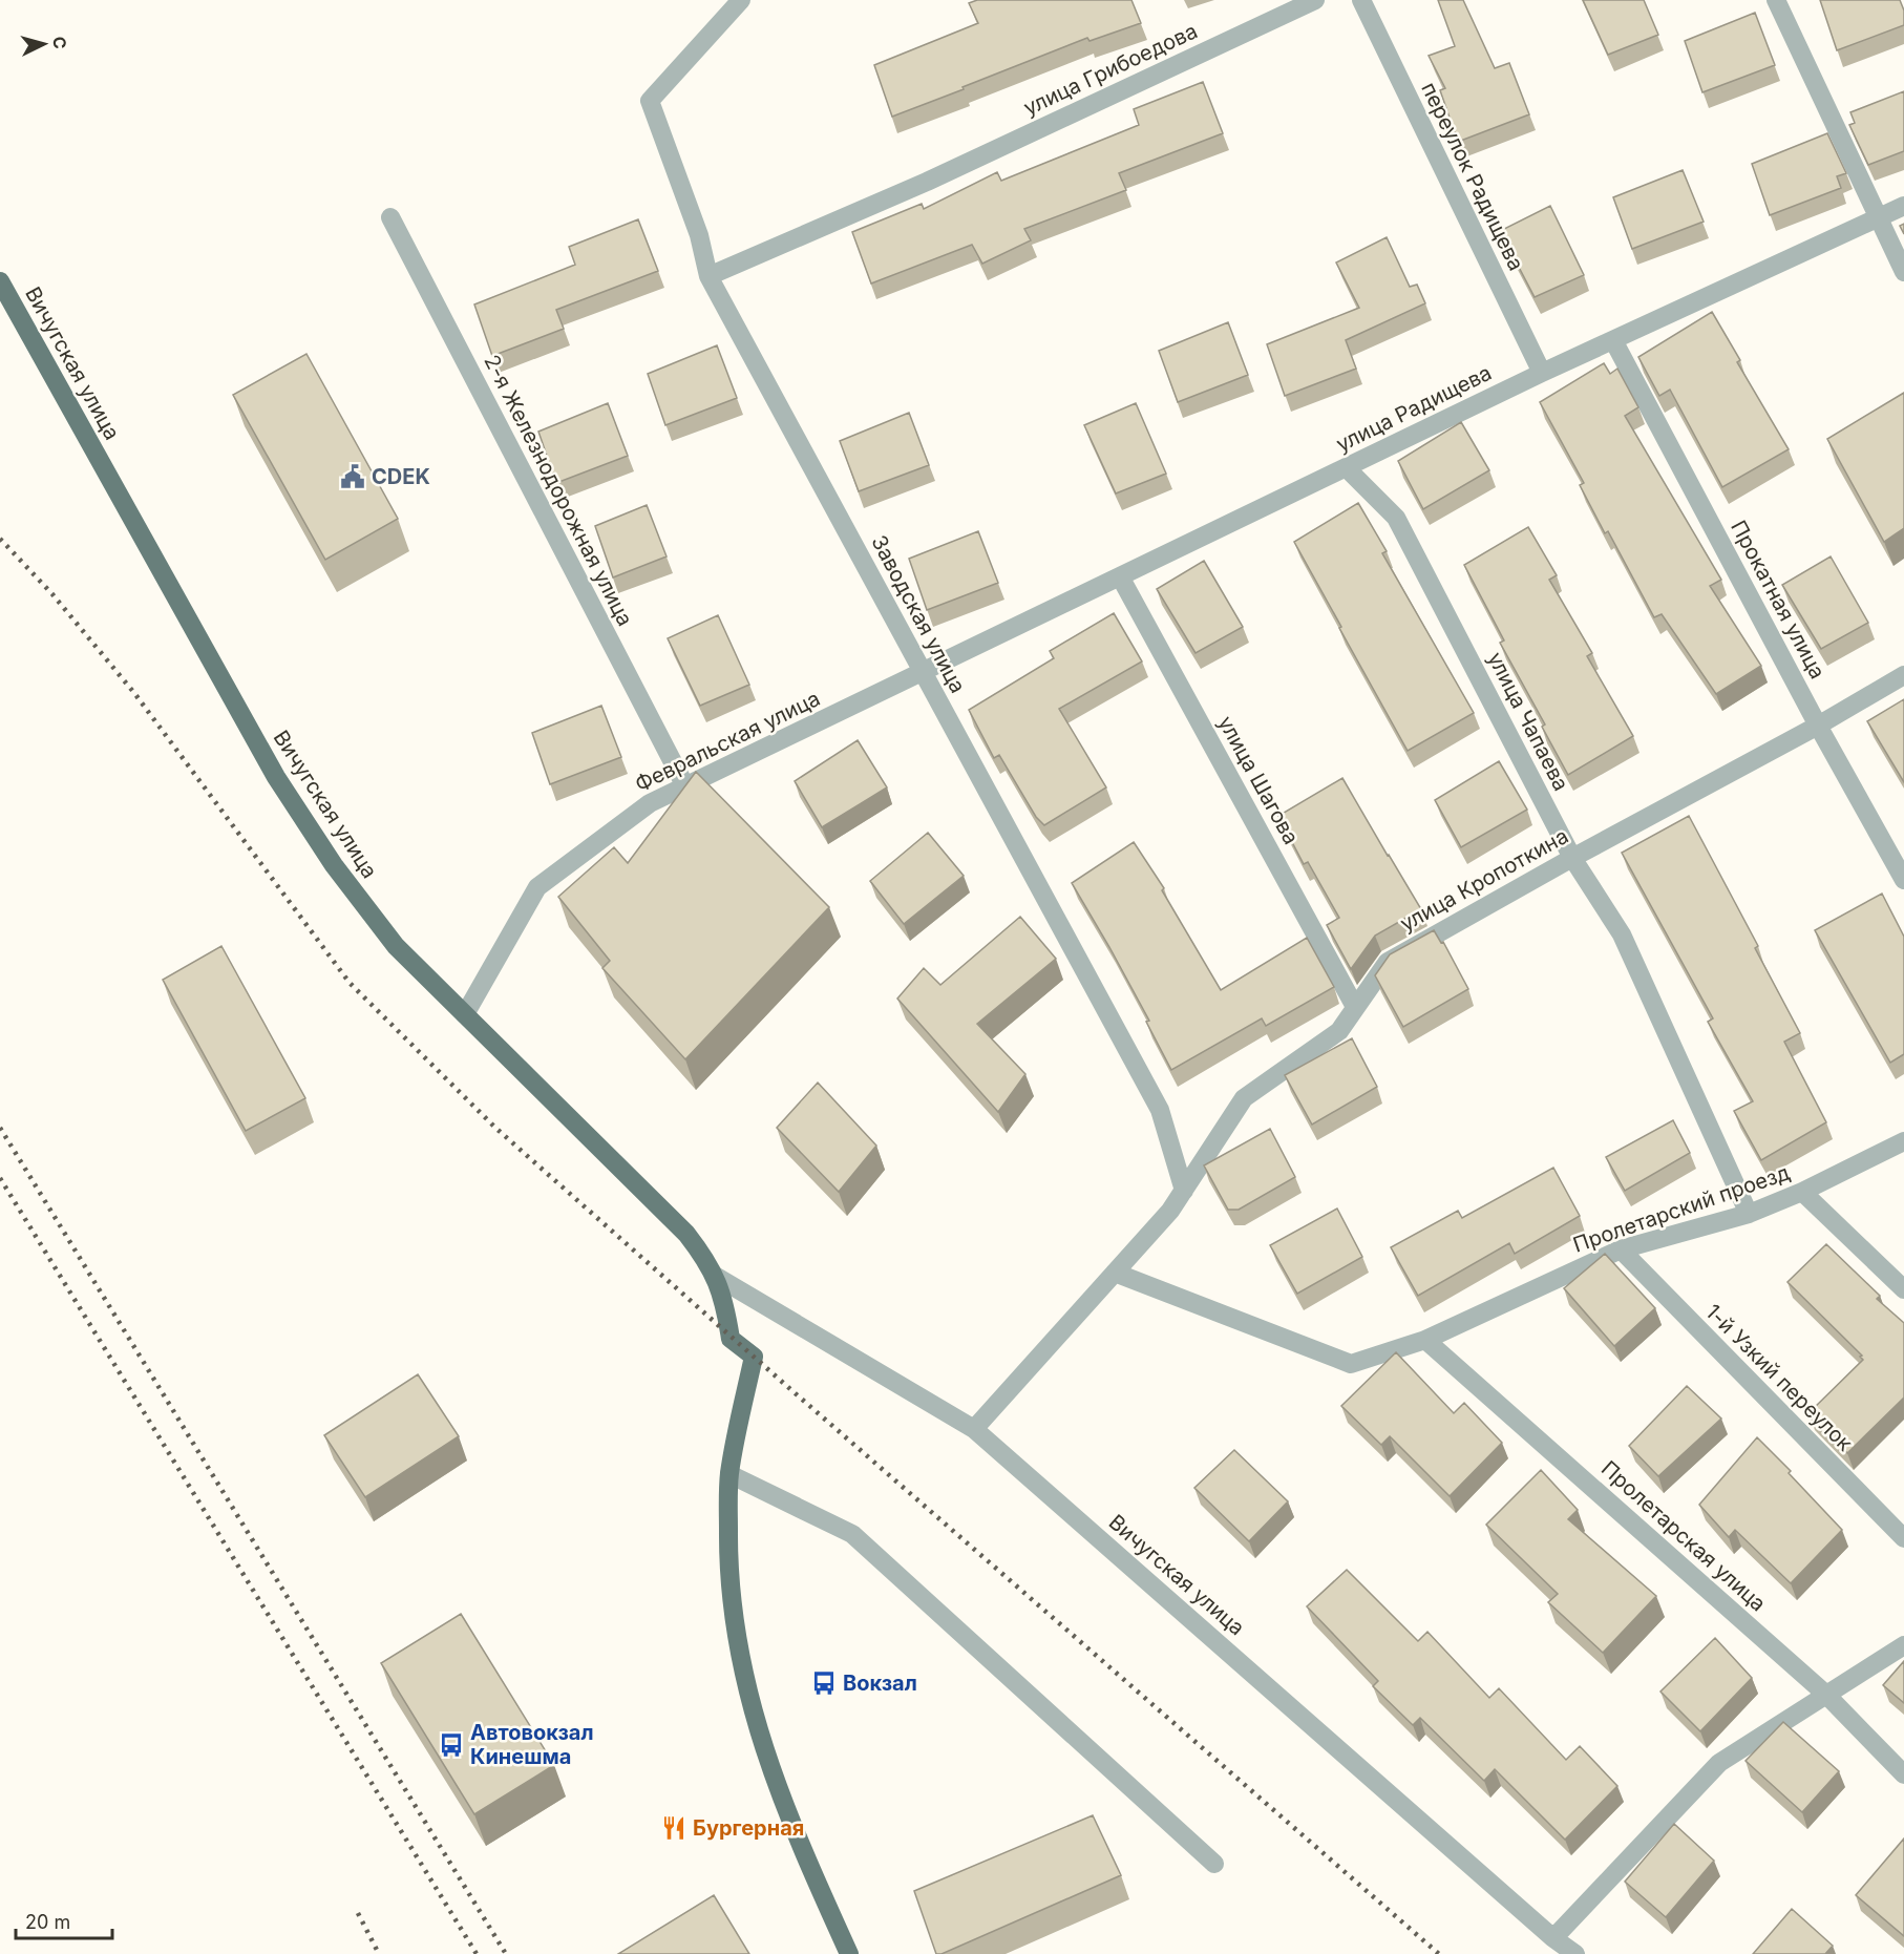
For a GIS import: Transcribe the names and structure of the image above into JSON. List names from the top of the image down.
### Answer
{
  "streets": {
    "main road": ["Вичугская улица"],
    "street": [
      "улица Грибоедова",
      "переулок Радищева",
      "улица Радищева",
      "2-я Железнодорожная улица",
      "Прокатная улица",
      "Заводская улица",
      "улица Чапаева",
      "Февральская улица",
      "улица Шагова",
      "улица Кропоткина",
      "Пролетарский проезд",
      "1-й Узкий переулок",
      "Пролетарская улица"
    ]
  },
  "crossings": [
    ["улица Грибоедова", "Заводская улица"],
    ["переулок Радищева", "улица Радищева"],
    ["Вичугская улица", "Февральская улица"],
    ["Вичугская улица", "улица Кропоткина"],
    ["улица Радищева", "Прокатная улица"],
    ["улица Радищева", "улица Чапаева"],
    ["улица Радищева", "Февральская улица"],
    ["улица Радищева", "улица Шагова"],
    ["2-я Железнодорожная улица", "Февральская улица"],
    ["Прокатная улица", "улица Кропоткина"],
    ["Заводская улица", "Февральская улица"],
    ["Заводская улица", "улица Кропоткина"],
    ["улица Чапаева", "улица Кропоткина"],
    ["улица Чапаева", "Пролетарский проезд"],
    ["улица Шагова", "улица Кропоткина"],
    ["улица Кропоткина", "Пролетарский проезд"],
    ["Пролетарский проезд", "1-й Узкий переулок"],
    ["Пролетарский проезд", "Пролетарская улица"]
  ],
  "places": {
    "public building": ["CDEK"],
    "bus stop": ["Вокзал", "Автовокзал Кинешма"],
    "restaurant": ["Бургерная"]
  },
  "scale_bar": "20 m",
  "north": "right"
}
